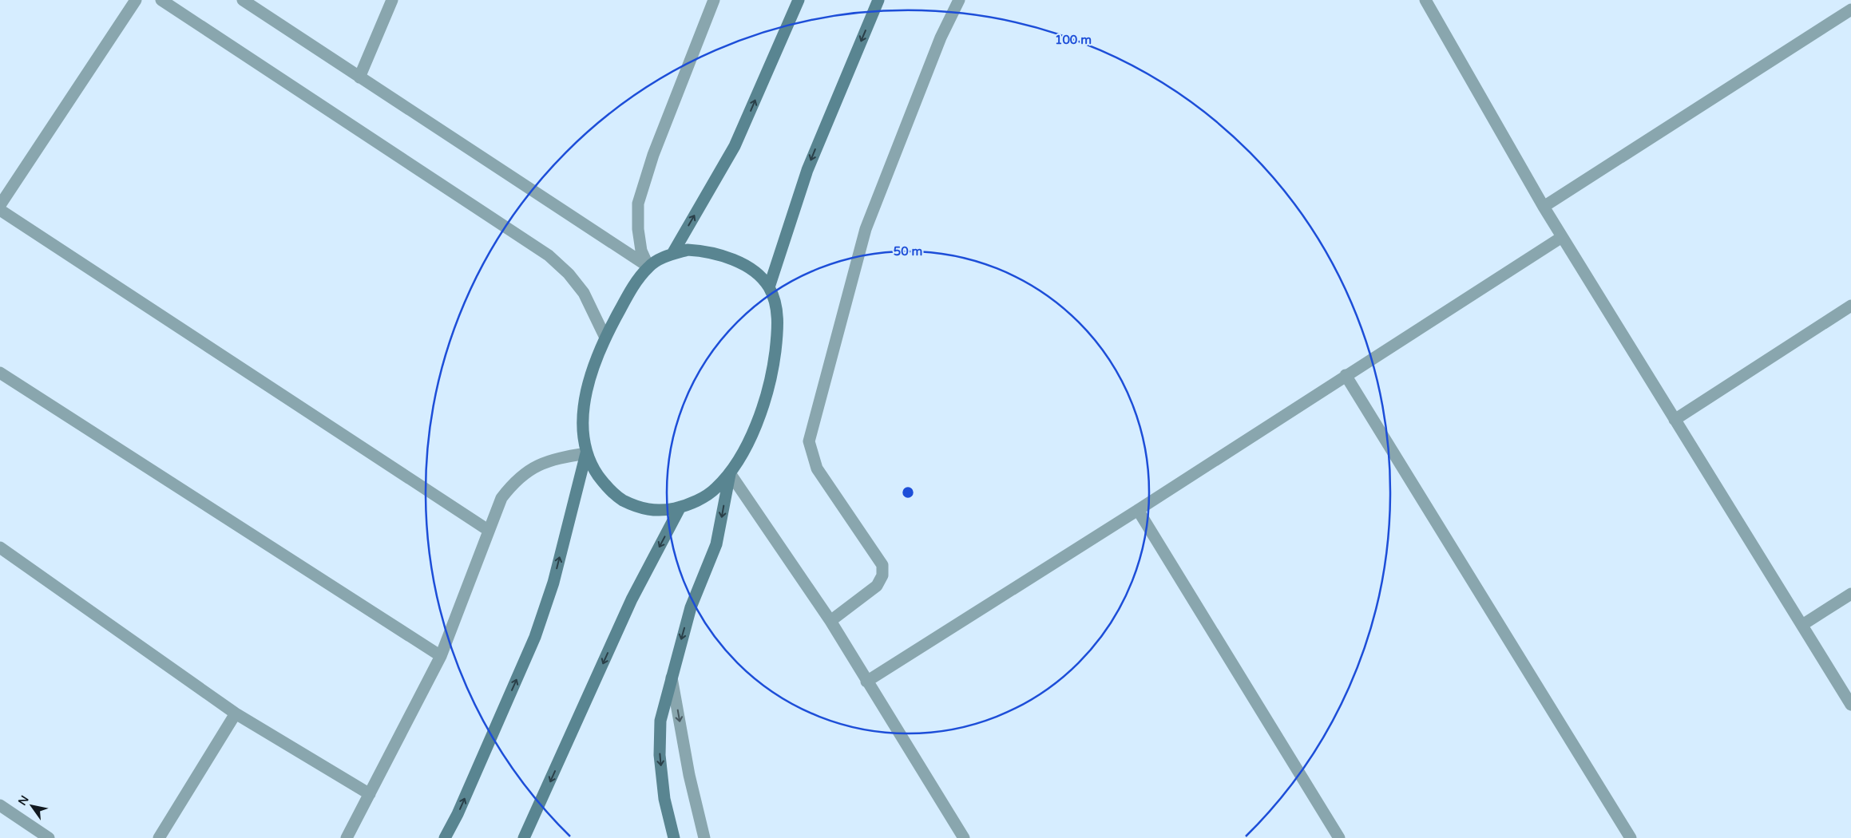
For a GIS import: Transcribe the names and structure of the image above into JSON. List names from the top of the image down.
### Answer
{
  "north": "top left",
  "rings": ["100 m", "50 m"]
}
